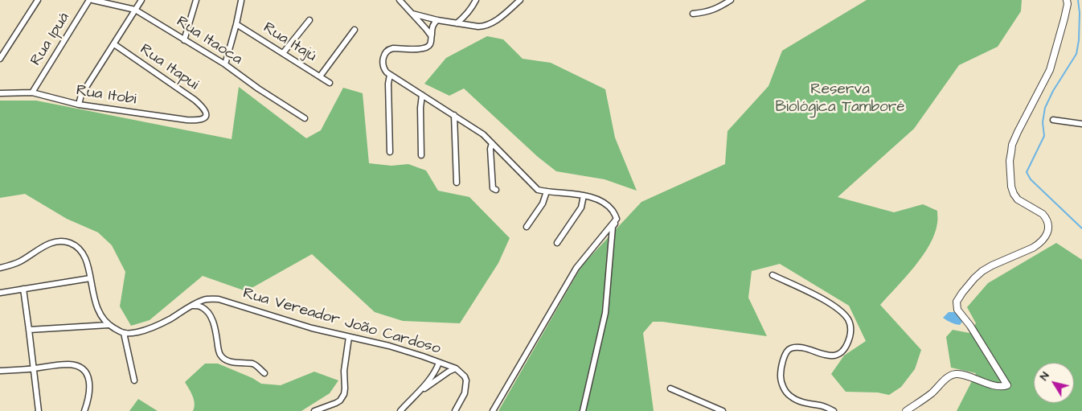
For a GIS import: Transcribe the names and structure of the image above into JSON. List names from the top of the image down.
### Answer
{
  "streets": {
    "street": [
      "Rua Ipuá",
      "Rua Itaoca",
      "Rua Itajú",
      "Rua Itapui",
      "Rua Itobi",
      "Rua Vereador João Cardoso"
    ]
  },
  "crossings": [
    ["Rua Ipuá", "Rua Itobi"],
    ["Rua Itapui", "Rua Itobi"]
  ],
  "parks": ["Reserva Biológica Tamboré"],
  "north": "top left"
}
